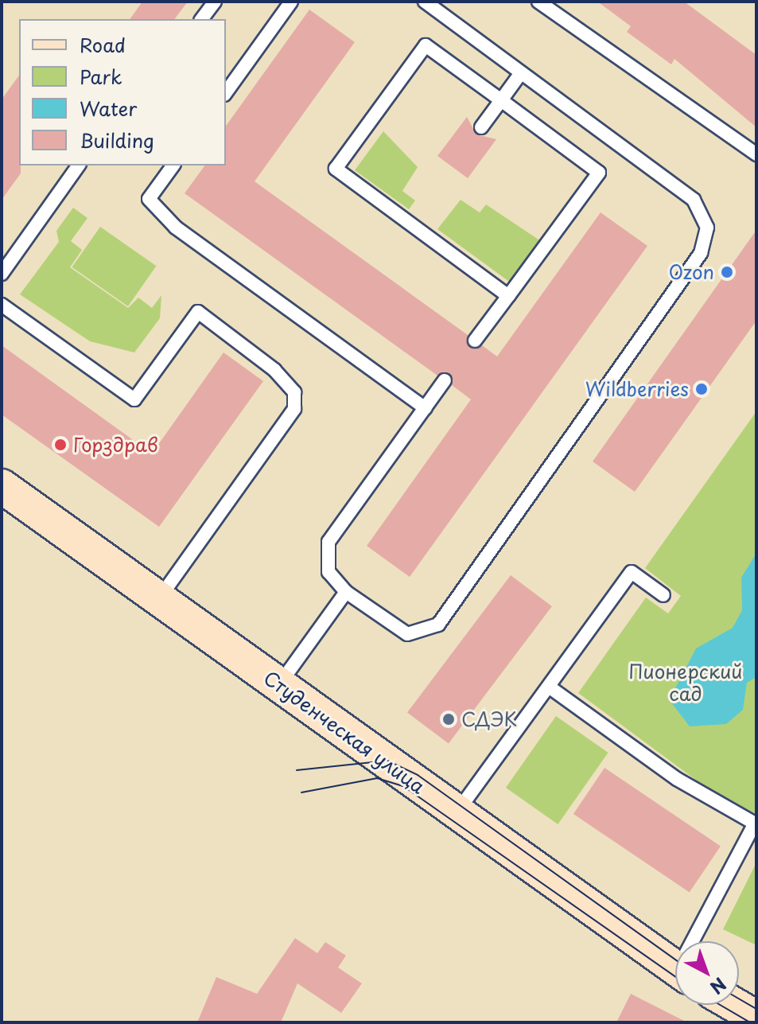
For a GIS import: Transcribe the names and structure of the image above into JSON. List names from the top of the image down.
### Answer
{
  "streets": {
    "street": ["Студенческая улица"]
  },
  "parks": ["Пионерский сад"],
  "places": [
    "Ozon",
    "Wildberries",
    "Горздрав",
    "СДЭК"
  ],
  "legend": [
    "Road",
    "Park",
    "Water",
    "Building"
  ],
  "north": "bottom right"
}
